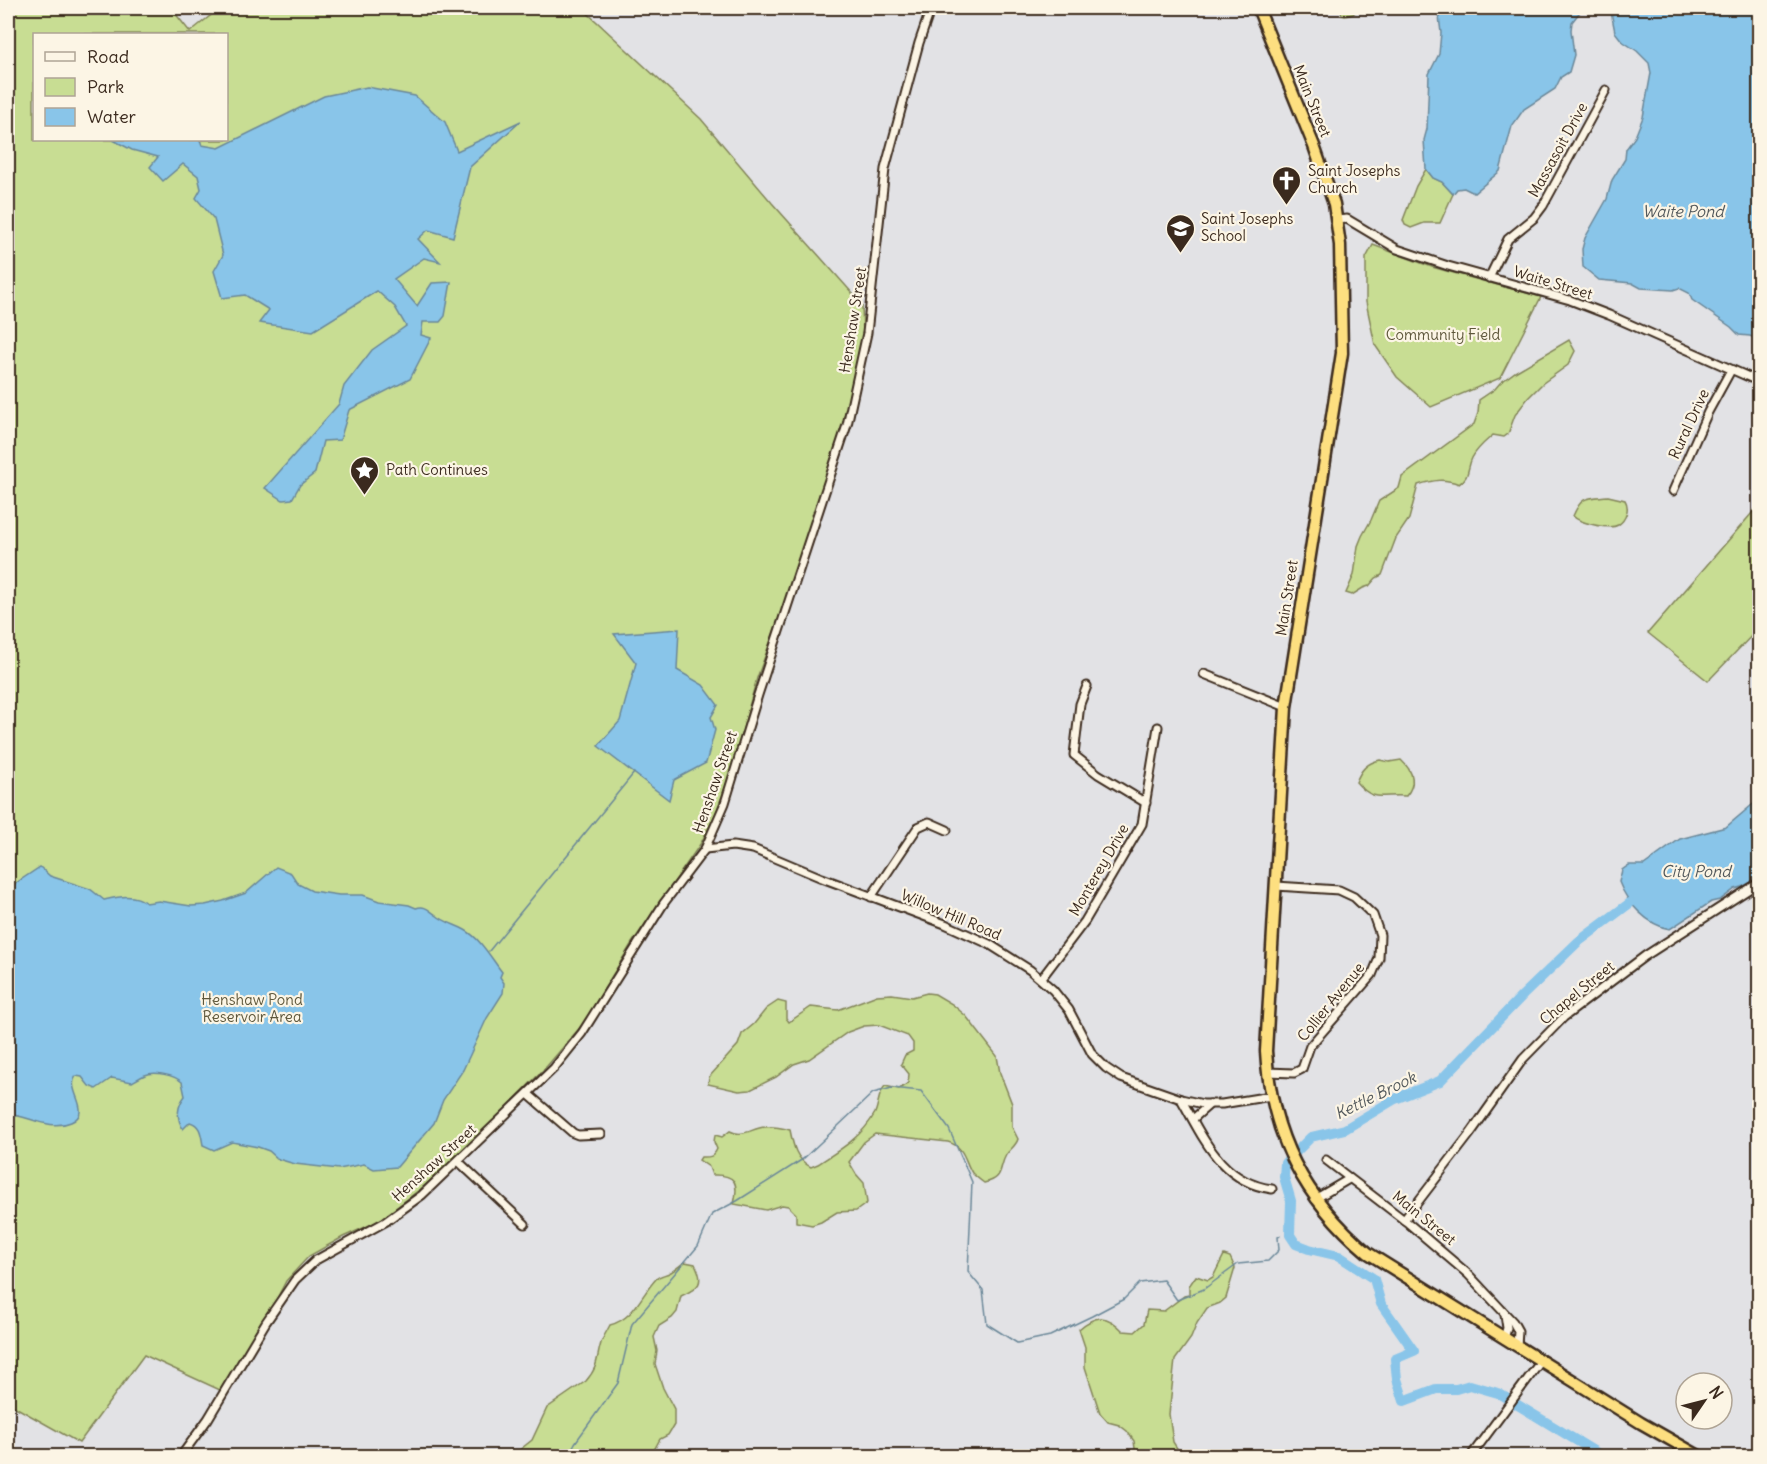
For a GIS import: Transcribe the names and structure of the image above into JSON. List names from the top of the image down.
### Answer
{
  "streets": {
    "highway": ["Main Street"],
    "street": [
      "Massasoit Drive",
      "Waite Street",
      "Henshaw Street",
      "Rural Drive",
      "Monterey Drive",
      "Willow Hill Road",
      "Chapel Street",
      "Collier Avenue"
    ]
  },
  "crossings": [
    ["Main Street", "Waite Street"],
    ["Main Street", "Willow Hill Road"],
    ["Main Street", "Chapel Street"],
    ["Main Street", "Collier Avenue"],
    ["Massasoit Drive", "Waite Street"],
    ["Waite Street", "Rural Drive"],
    ["Henshaw Street", "Willow Hill Road"],
    ["Monterey Drive", "Willow Hill Road"]
  ],
  "water": ["Waite Pond", "City Pond", "Kettle Brook"],
  "parks": ["Community Field", "Henshaw Pond Reservoir Area"],
  "places": {
    "church": ["Saint Josephs Church"],
    "school or university": ["Saint Josephs School"],
    "place": ["Path Continues"]
  },
  "legend": ["Road", "Park", "Water"],
  "north": "top right"
}
